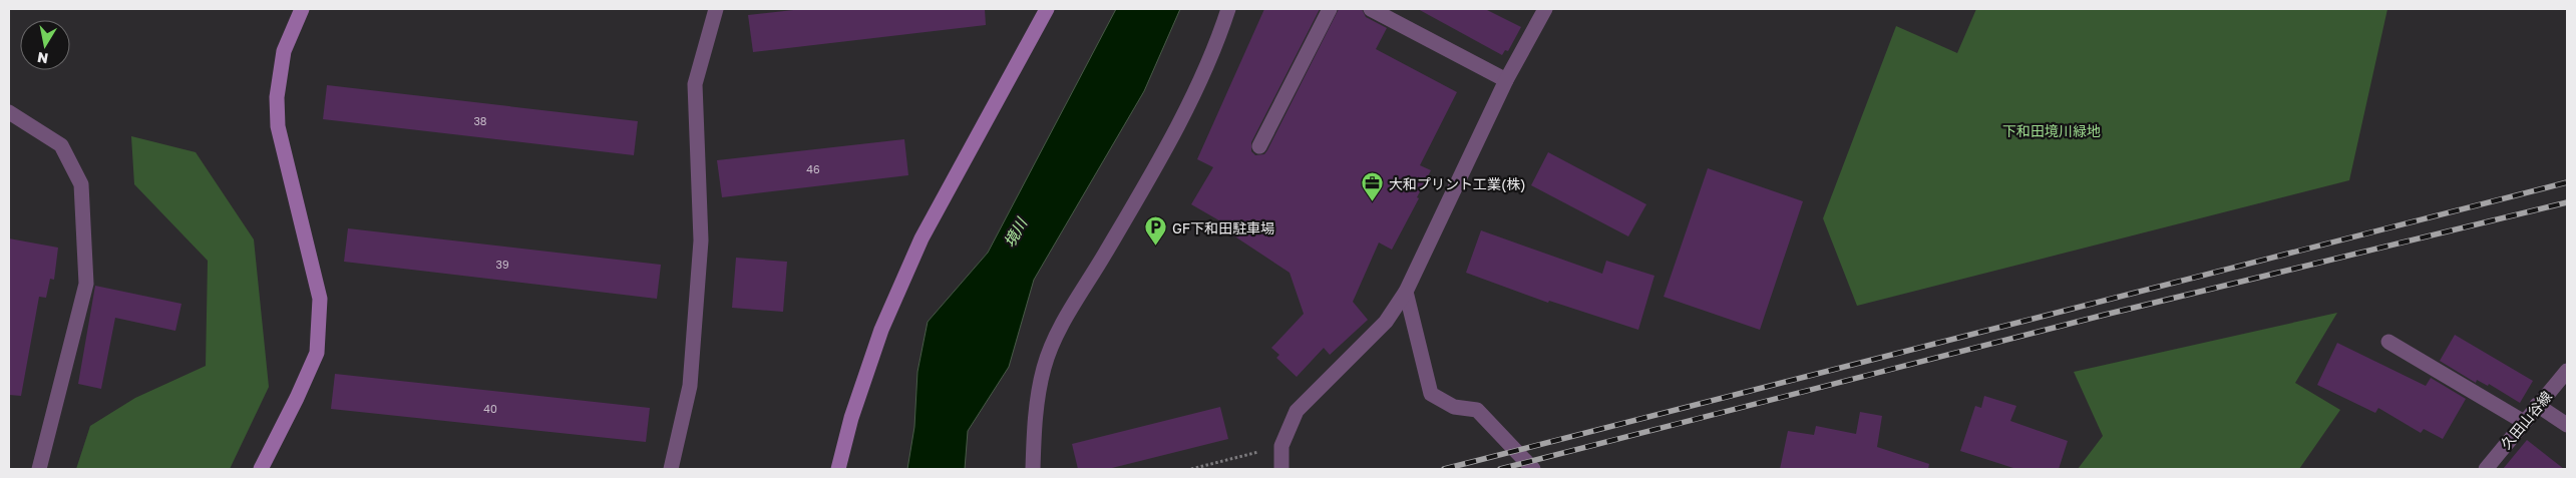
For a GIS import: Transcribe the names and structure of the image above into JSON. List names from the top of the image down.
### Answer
{
  "streets": {
    "street": ["久田山谷線"]
  },
  "water": ["境川"],
  "parks": ["下和田境川緑地"],
  "places": {
    "office": ["大和プリント工業(株)"],
    "parking": ["GF下和田駐車場"]
  },
  "house_numbers": [
    "38",
    "46",
    "39",
    "40"
  ],
  "north": "bottom"
}
